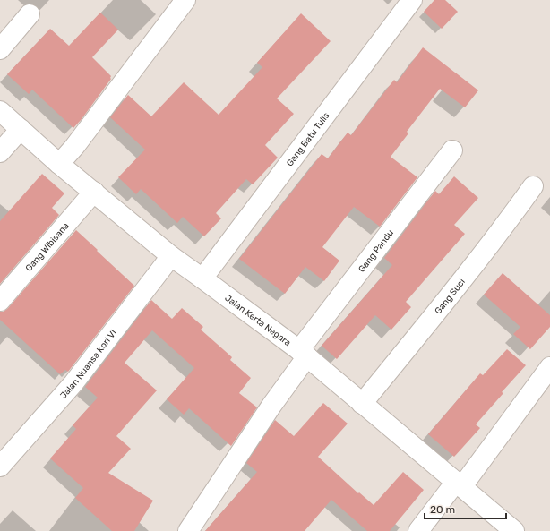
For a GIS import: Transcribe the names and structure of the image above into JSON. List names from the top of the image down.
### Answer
{
  "streets": {
    "street": [
      "Gang Batu Tulis",
      "Gang Wibisana",
      "Gang Pandu",
      "Gang Suci",
      "Jalan Kerta Negara",
      "Jalan Nuansa Kori VI"
    ]
  },
  "crossings": [
    ["Gang Batu Tulis", "Jalan Kerta Negara"],
    ["Gang Wibisana", "Jalan Kerta Negara"],
    ["Gang Pandu", "Jalan Kerta Negara"],
    ["Gang Suci", "Jalan Kerta Negara"],
    ["Jalan Kerta Negara", "Jalan Nuansa Kori VI"]
  ],
  "scale_bar": "20 m"
}
